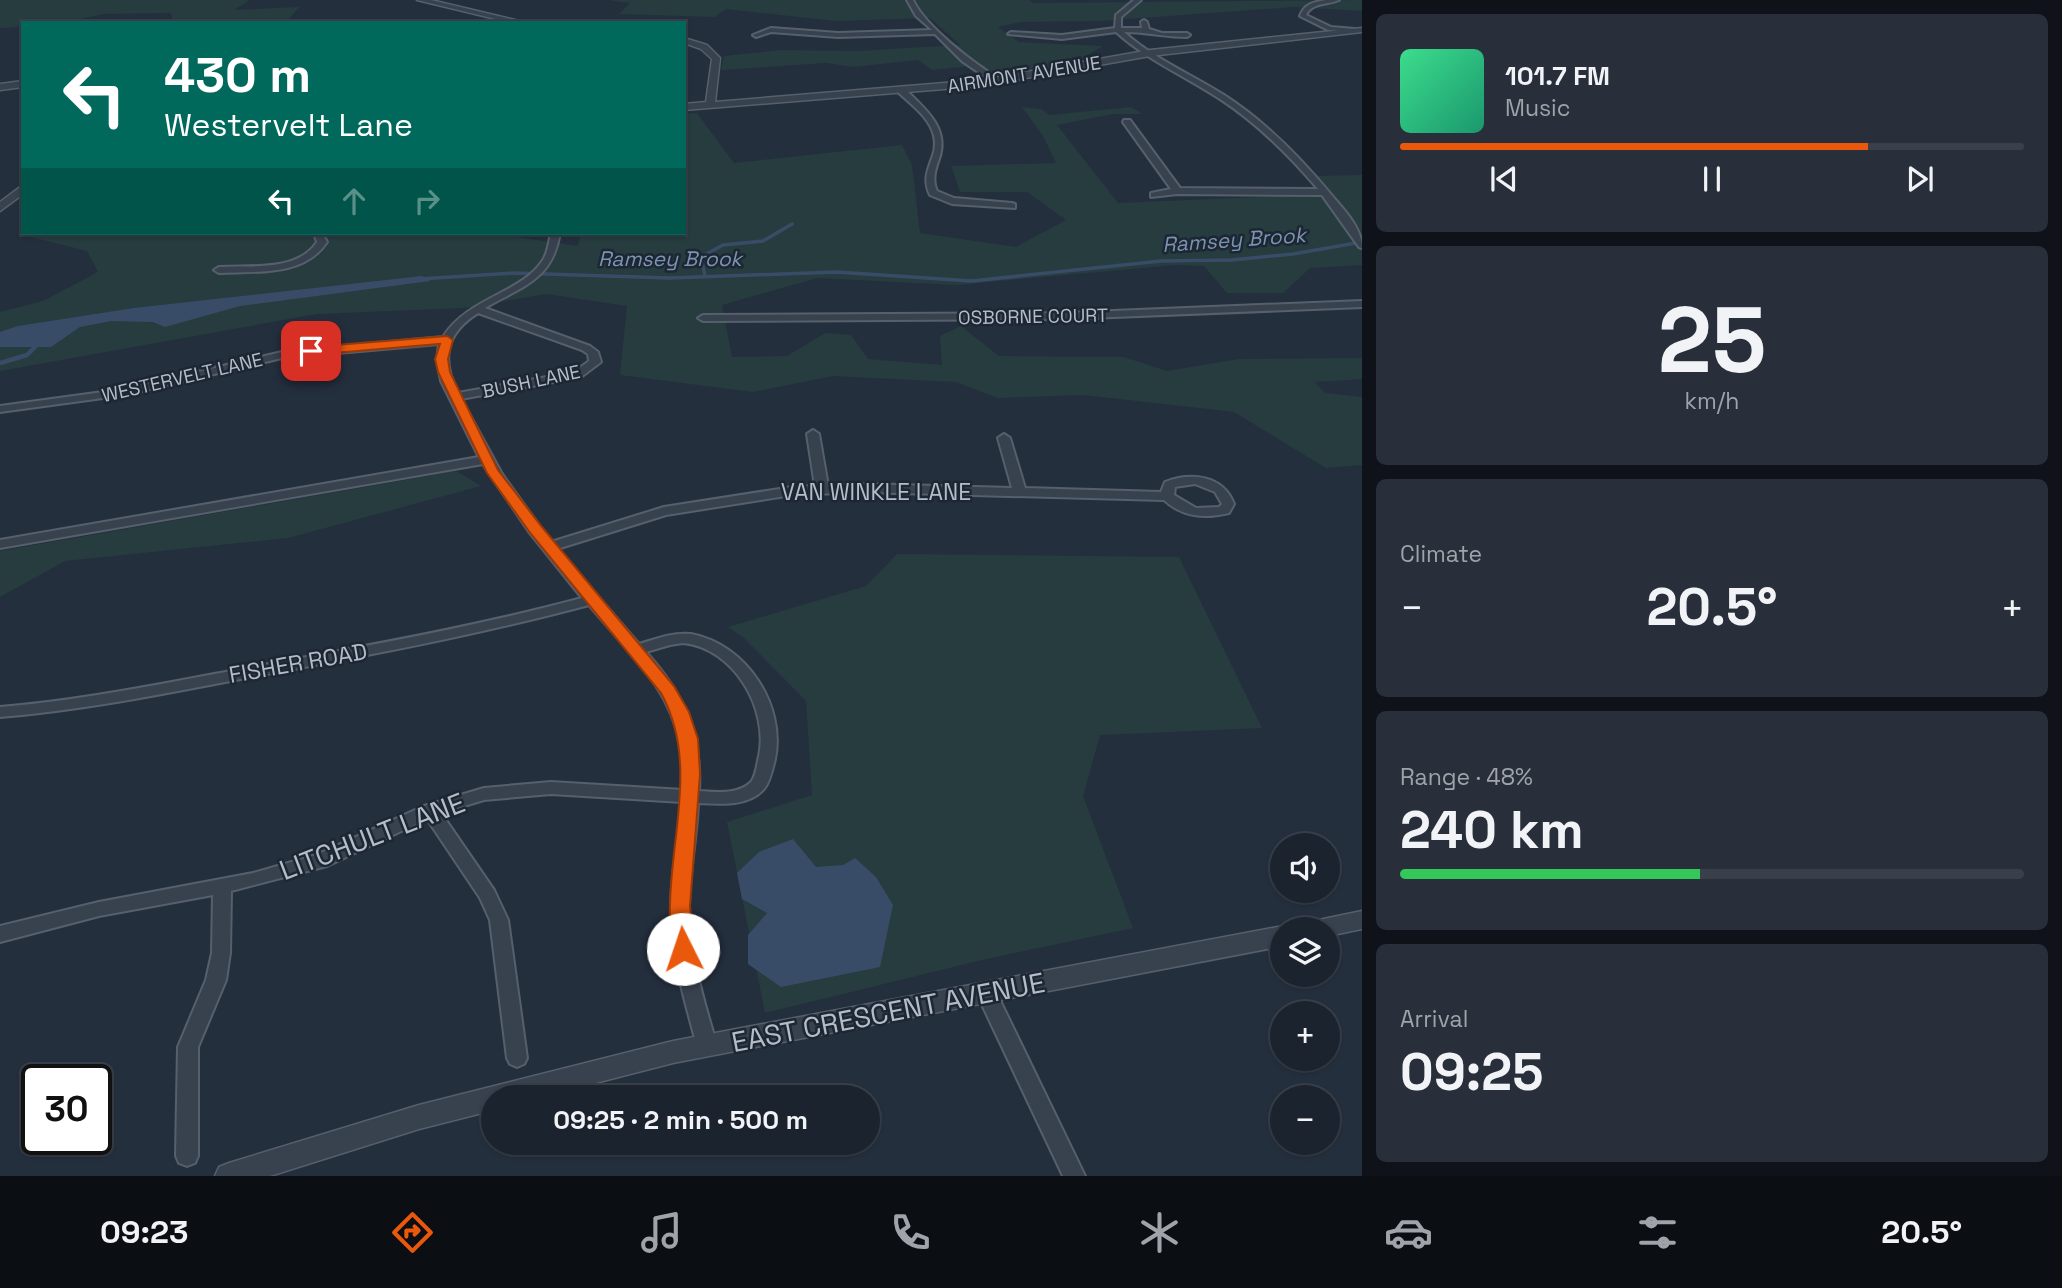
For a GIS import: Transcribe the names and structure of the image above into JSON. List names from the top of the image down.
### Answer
{
  "streets": {
    "street": [
      "AIRMONT AVENUE",
      "OSBORNE COURT",
      "WESTERVELT LANE",
      "BUSH LANE",
      "VAN WINKLE LANE",
      "FISHER ROAD",
      "LITCHULT LANE",
      "EAST CRESCENT AVENUE"
    ]
  },
  "water": ["Ramsey Brook"],
  "page": {
    "turn": ["430 m", "Westervelt Lane"],
    "song": ["101.7 FM", "Music"],
    "tile": [
      ["25", "km/h"],
      "Climate",
      ["Range · 48%", "240 km"],
      ["Arrival", "09:25"]
    ],
    "heat": ["−", "20.5°", "+"],
    "map_buttons": ["+", "−"],
    "limit": "30",
    "trip": "09:25 · 2 min · 500 m",
    "tabs": ["09:23", "20.5°"]
  }
}
